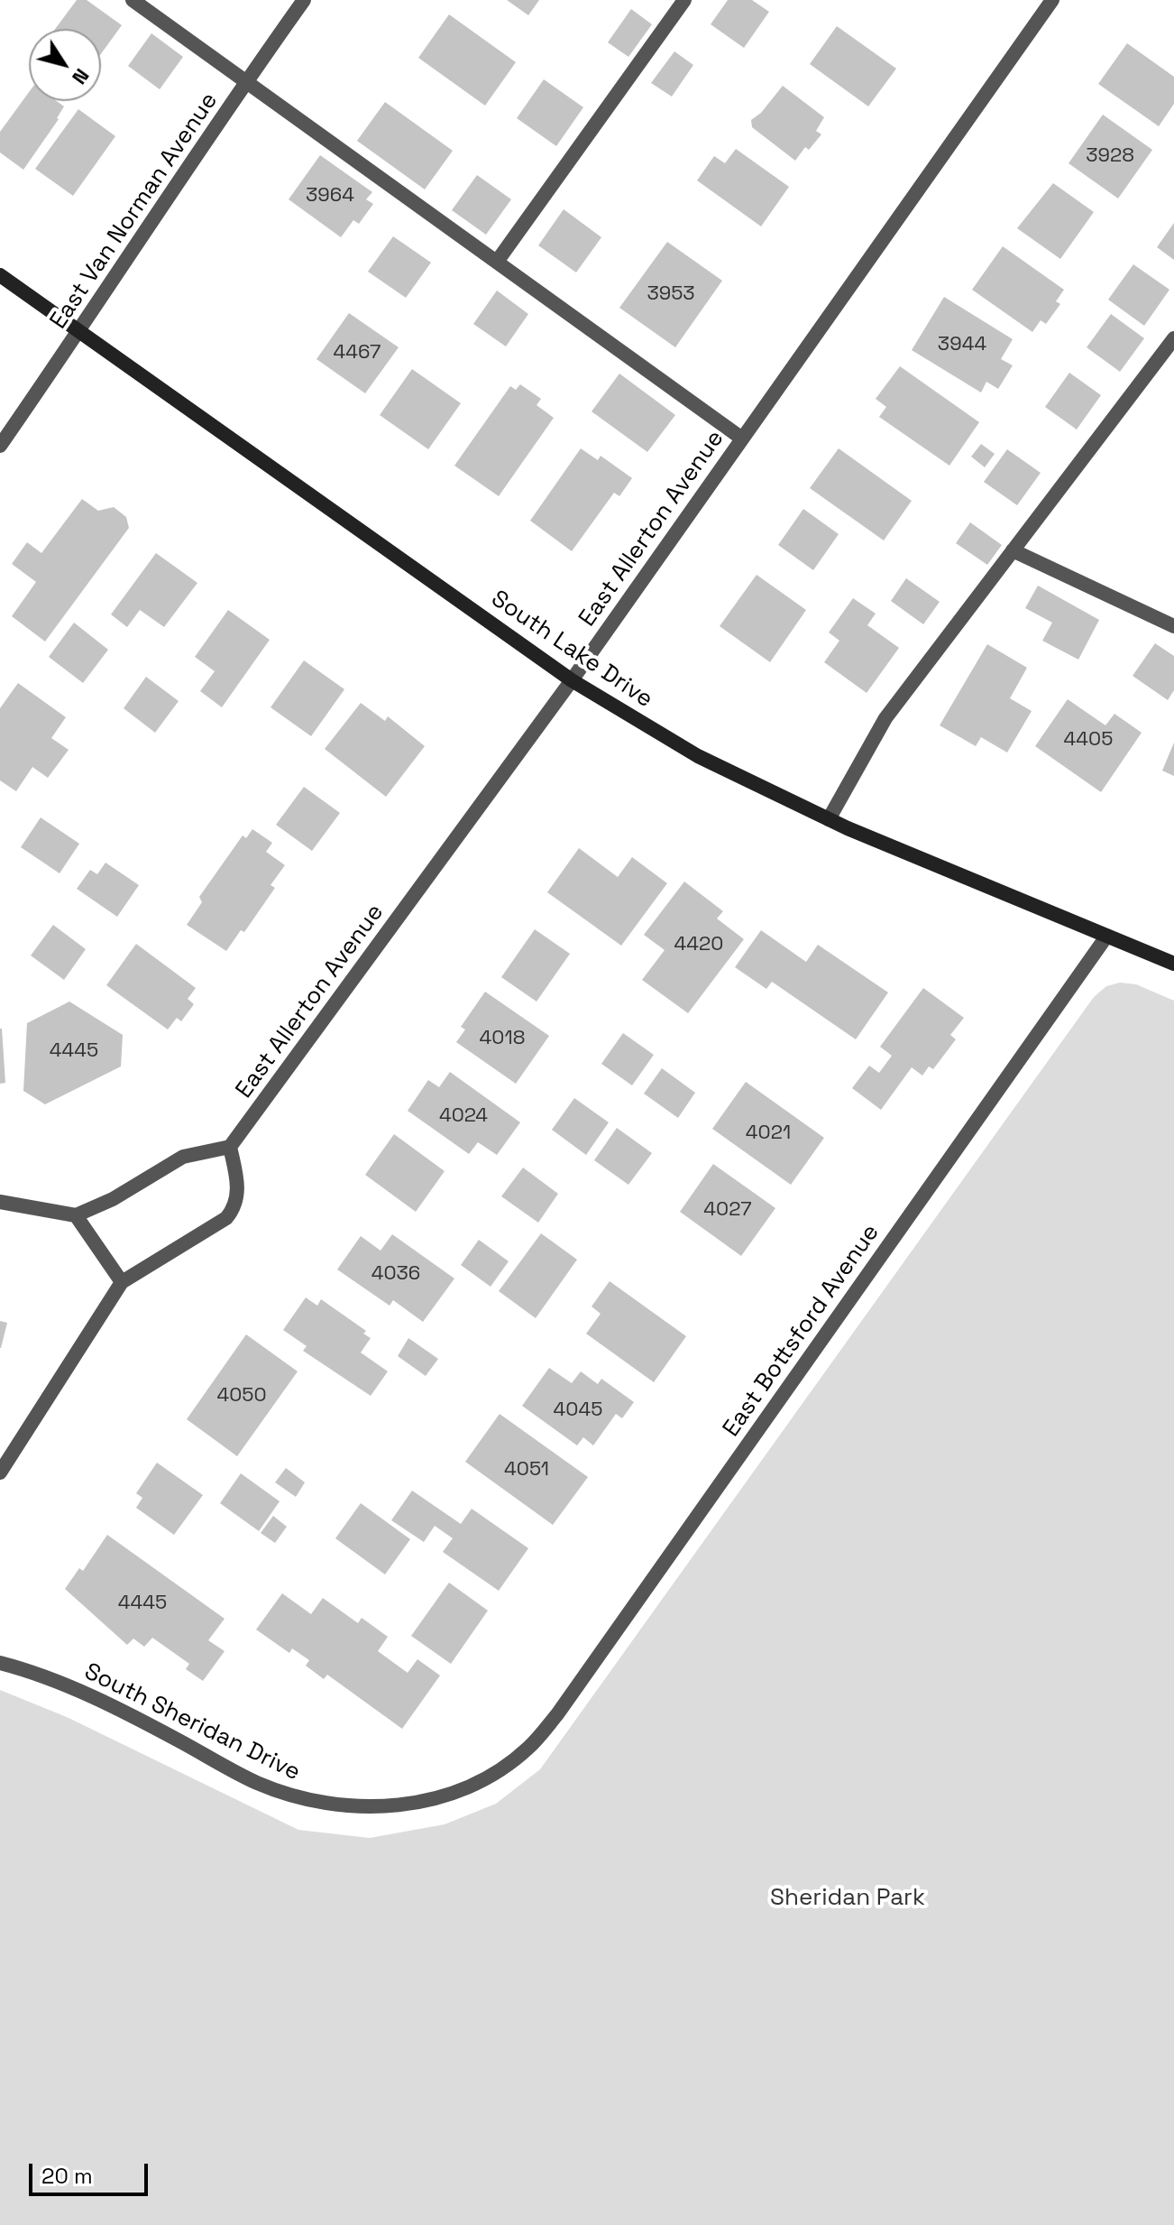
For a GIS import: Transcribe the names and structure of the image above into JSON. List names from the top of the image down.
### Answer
{
  "streets": {
    "main road": ["South Lake Drive"],
    "street": [
      "East Van Norman Avenue",
      "East Allerton Avenue",
      "East Bottsford Avenue",
      "South Sheridan Drive"
    ]
  },
  "crossings": [
    ["East Van Norman Avenue", "South Lake Drive"],
    ["East Allerton Avenue", "South Lake Drive"],
    ["South Lake Drive", "East Bottsford Avenue"],
    ["East Bottsford Avenue", "South Sheridan Drive"]
  ],
  "parks": ["Sheridan Park"],
  "house_numbers": [
    "3928",
    "3964",
    "3953",
    "3944",
    "4467",
    "4405",
    "4420",
    "4018",
    "4445",
    "4024",
    "4021",
    "4027",
    "4036",
    "4050",
    "4045",
    "4051",
    "4445"
  ],
  "scale_bar": "20 m",
  "north": "bottom right"
}
